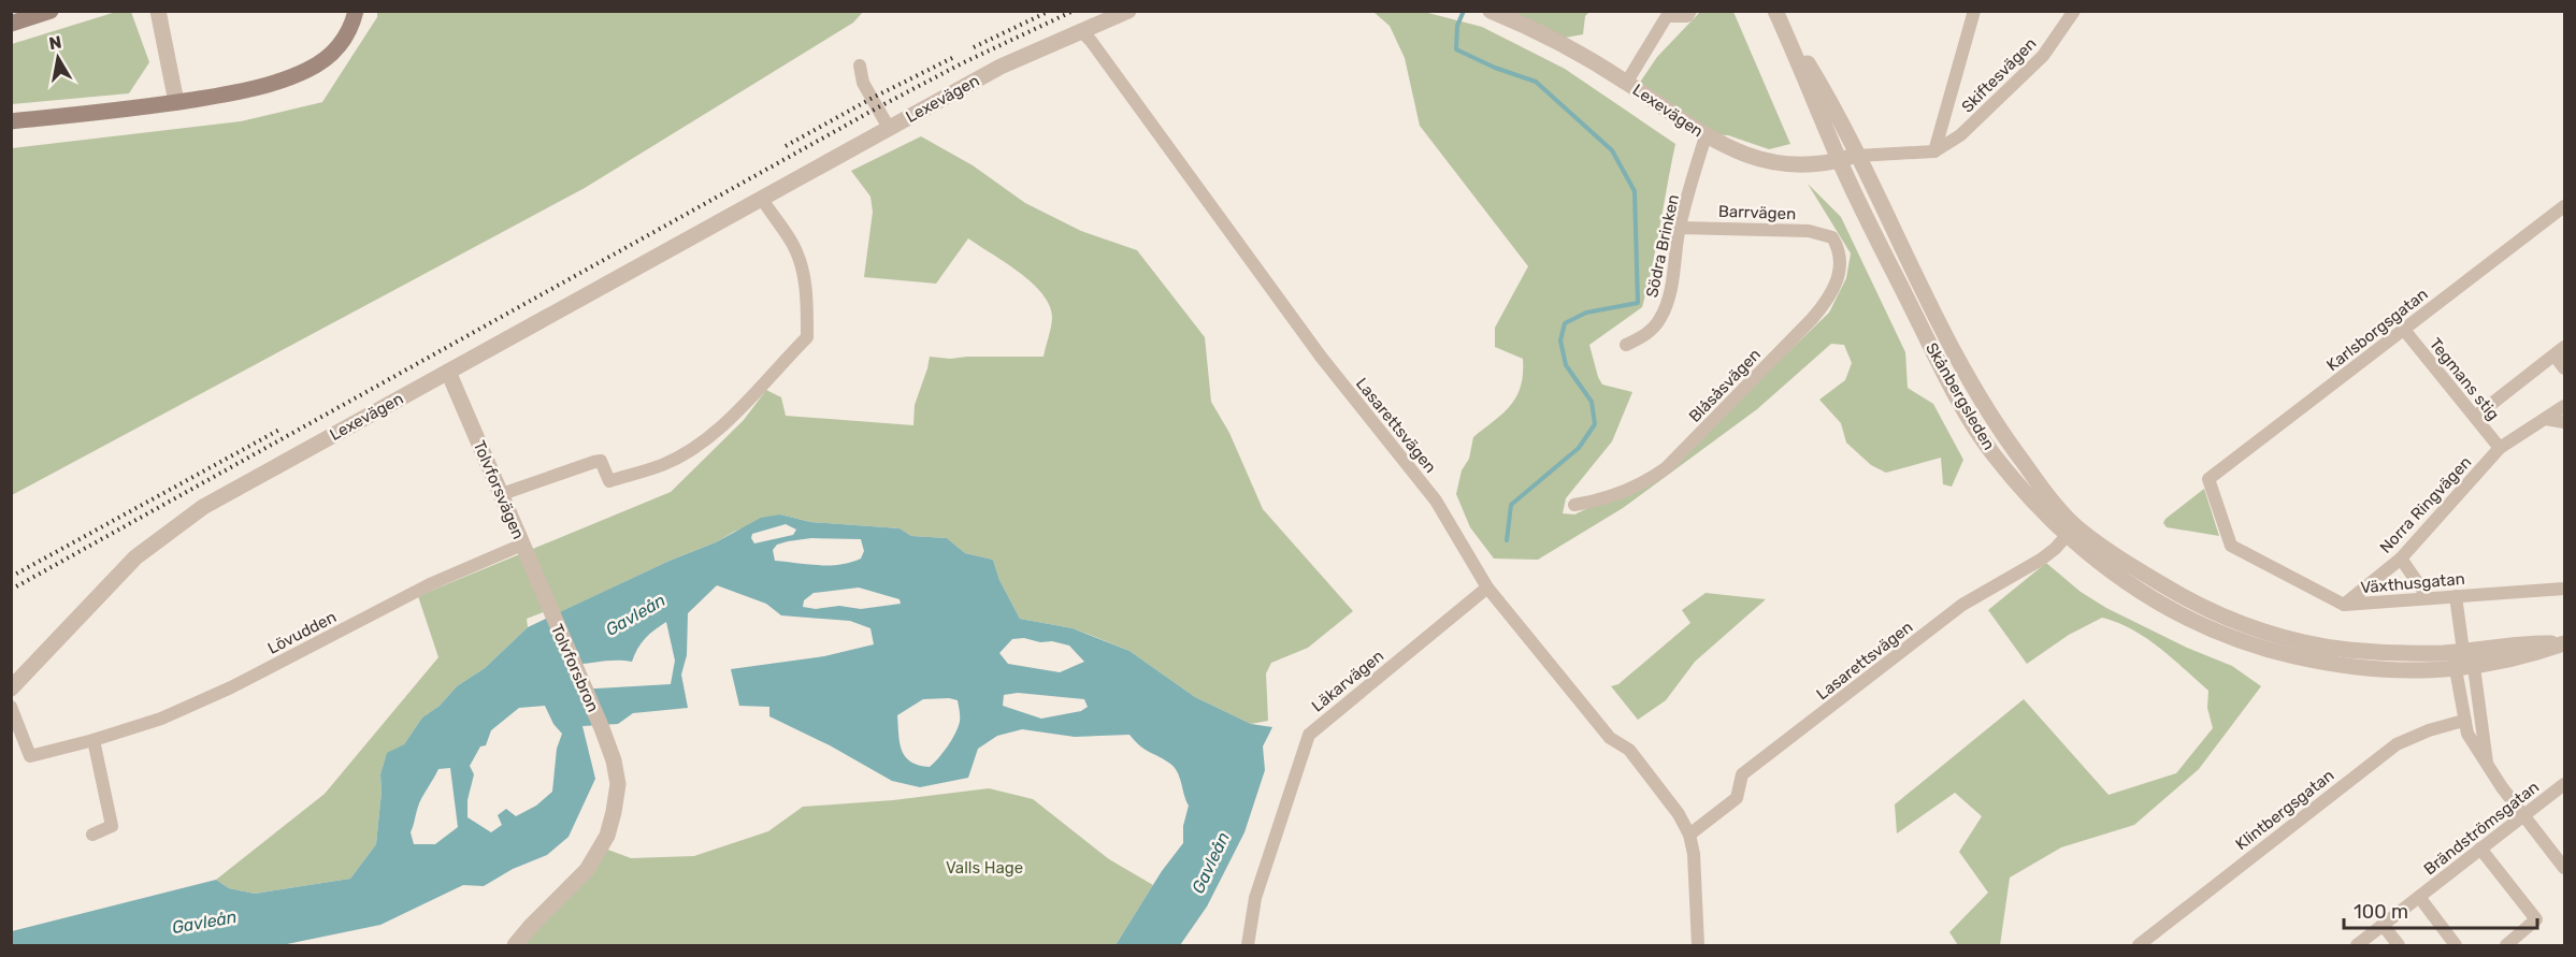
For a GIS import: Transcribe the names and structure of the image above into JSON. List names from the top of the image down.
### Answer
{
  "streets": {
    "street": [
      "Skiftesvägen",
      "Lexevägen",
      "Barrvägen",
      "Södra Brinken",
      "Karlsborgsgatan",
      "Tegmans stig",
      "Blåsåsvägen",
      "Skånbergsleden",
      "Lasarettsvägen",
      "Tolvforsvägen",
      "Norra Ringvägen",
      "Växthusgatan",
      "Lövudden",
      "Tolvforsbron",
      "Läkarvägen",
      "Klintbergsgatan",
      "Brändströmsgatan"
    ]
  },
  "crossings": [
    ["Skiftesvägen", "Lexevägen"],
    ["Skiftesvägen", "Skånbergsleden"],
    ["Lexevägen", "Södra Brinken"],
    ["Lexevägen", "Skånbergsleden"],
    ["Lexevägen", "Lasarettsvägen"],
    ["Lexevägen", "Tolvforsvägen"],
    ["Barrvägen", "Södra Brinken"],
    ["Barrvägen", "Blåsåsvägen"],
    ["Karlsborgsgatan", "Tegmans stig"],
    ["Karlsborgsgatan", "Växthusgatan"],
    ["Tegmans stig", "Norra Ringvägen"],
    ["Skånbergsleden", "Lasarettsvägen"],
    ["Lasarettsvägen", "Läkarvägen"],
    ["Tolvforsvägen", "Lövudden"],
    ["Tolvforsvägen", "Tolvforsbron"],
    ["Norra Ringvägen", "Växthusgatan"]
  ],
  "water": ["Gavleån"],
  "parks": ["Valls Hage"],
  "scale_bar": "100 m",
  "north": "top"
}
